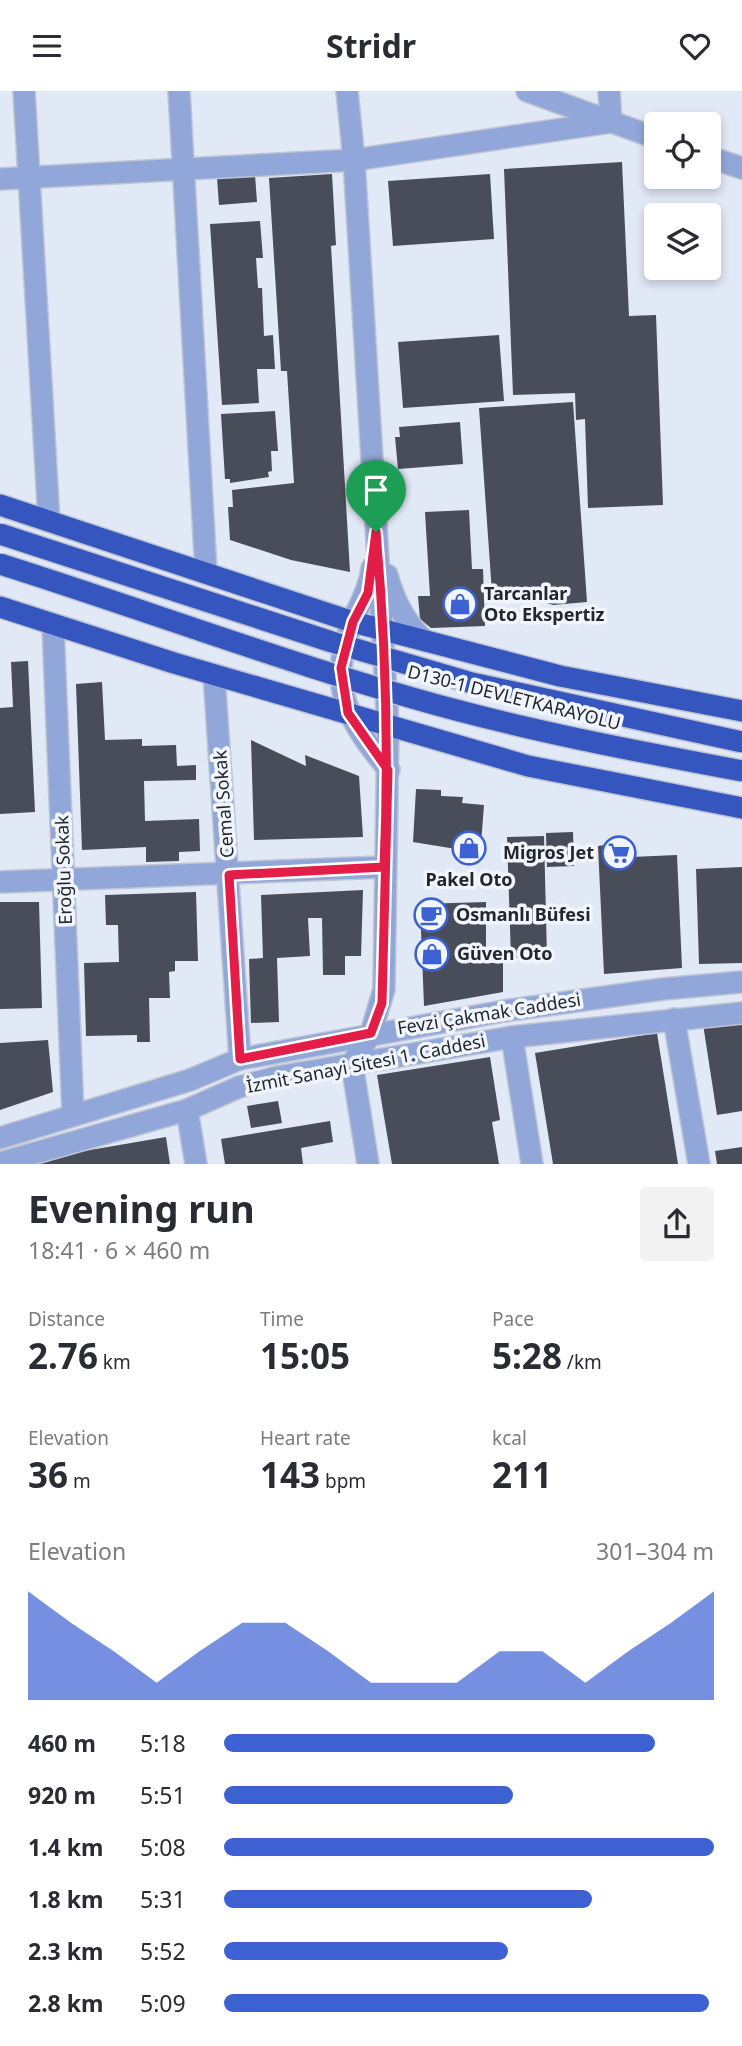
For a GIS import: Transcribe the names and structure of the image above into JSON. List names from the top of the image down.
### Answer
{
  "streets": {
    "highway": ["D130-1 DEVLETKARAYOLU"],
    "street": [
      "Cemal Sokak",
      "Eroğlu Sokak",
      "Fevzi Çakmak Caddesi",
      "İzmit Sanayi Sitesi 1. Caddesi"
    ]
  },
  "crossings": [
    ["Cemal Sokak", "Fevzi Çakmak Caddesi"],
    ["Eroğlu Sokak", "Fevzi Çakmak Caddesi"]
  ],
  "places": {
    "shop": ["Tarcanlar Oto Ekspertiz", "Pakel Oto", "Güven Oto"],
    "supermarket": ["Migros Jet"],
    "cafe": ["Osmanlı Büfesi"]
  },
  "page": {
    "header": "Stridr",
    "heading": ["Evening run", "18:41 · 6 × 460 m"],
    "stats": [
      ["Distance", "2.76 km"],
      ["Time", "15:05"],
      ["Pace", "5:28 /km"],
      ["Elevation", "36 m"],
      ["Heart rate", "143 bpm"],
      ["kcal", "211"]
    ],
    "chart": ["Elevation", "301–304 m"],
    "list": [
      {
        "name": "460 m",
        "note": "5:18"
      },
      {
        "name": "920 m",
        "note": "5:51"
      },
      {
        "name": "1.4 km",
        "note": "5:08"
      },
      {
        "name": "1.8 km",
        "note": "5:31"
      },
      {
        "name": "2.3 km",
        "note": "5:52"
      },
      {
        "name": "2.8 km",
        "note": "5:09"
      }
    ]
  }
}
